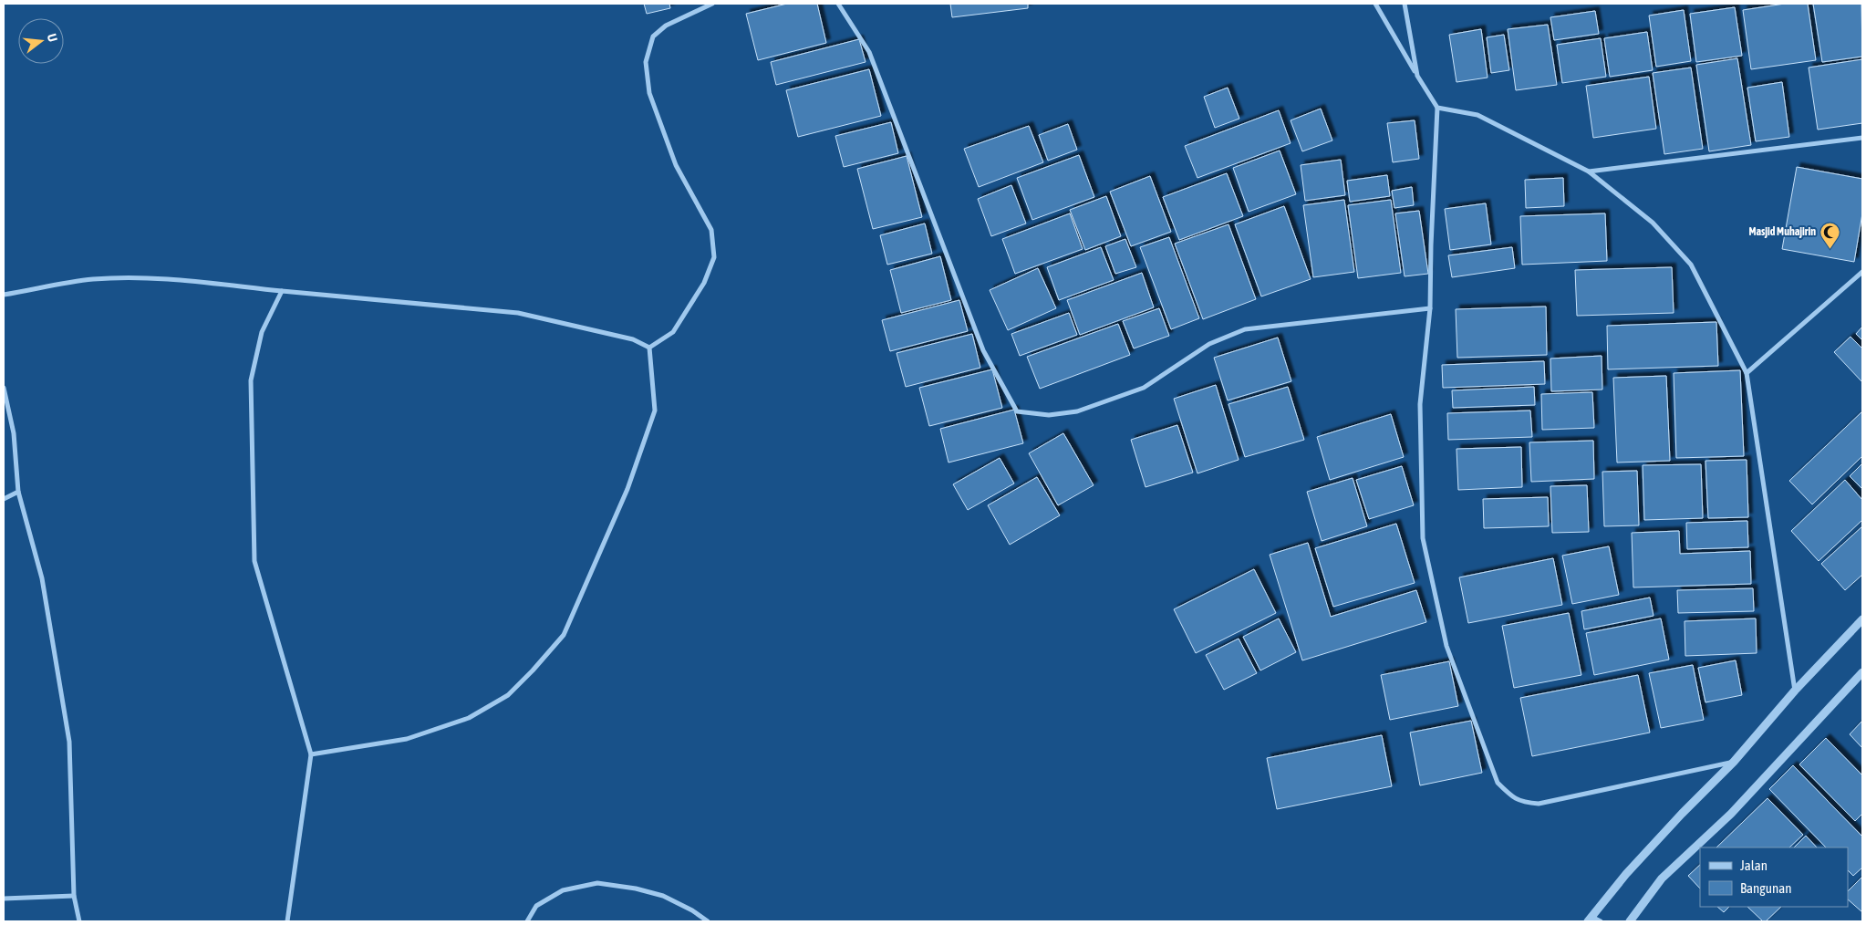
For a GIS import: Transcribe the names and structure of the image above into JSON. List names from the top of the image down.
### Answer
{
  "places": {
    "mosque": ["Masjid Muhajirin"]
  },
  "legend": ["Jalan", "Bangunan"],
  "north": "right"
}
